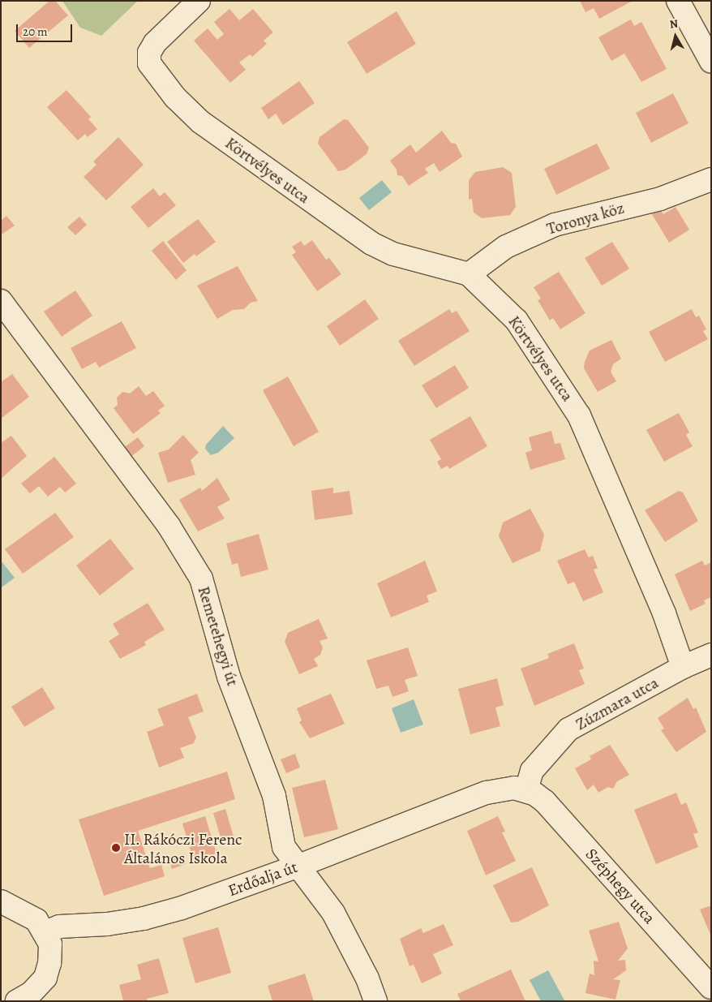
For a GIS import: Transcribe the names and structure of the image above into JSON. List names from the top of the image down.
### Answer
{
  "streets": {
    "street": [
      "Körtvélyes utca",
      "Toronya köz",
      "Remetehegyi út",
      "Zúzmara utca",
      "Erdőalja út",
      "Széphegy utca"
    ]
  },
  "crossings": [
    ["Körtvélyes utca", "Toronya köz"],
    ["Körtvélyes utca", "Zúzmara utca"],
    ["Remetehegyi út", "Erdőalja út"],
    ["Zúzmara utca", "Erdőalja út"],
    ["Zúzmara utca", "Széphegy utca"],
    ["Erdőalja út", "Széphegy utca"]
  ],
  "places": ["II. Rákóczi Ferenc Általános Iskola"],
  "scale_bar": "20 m",
  "north": "top"
}
